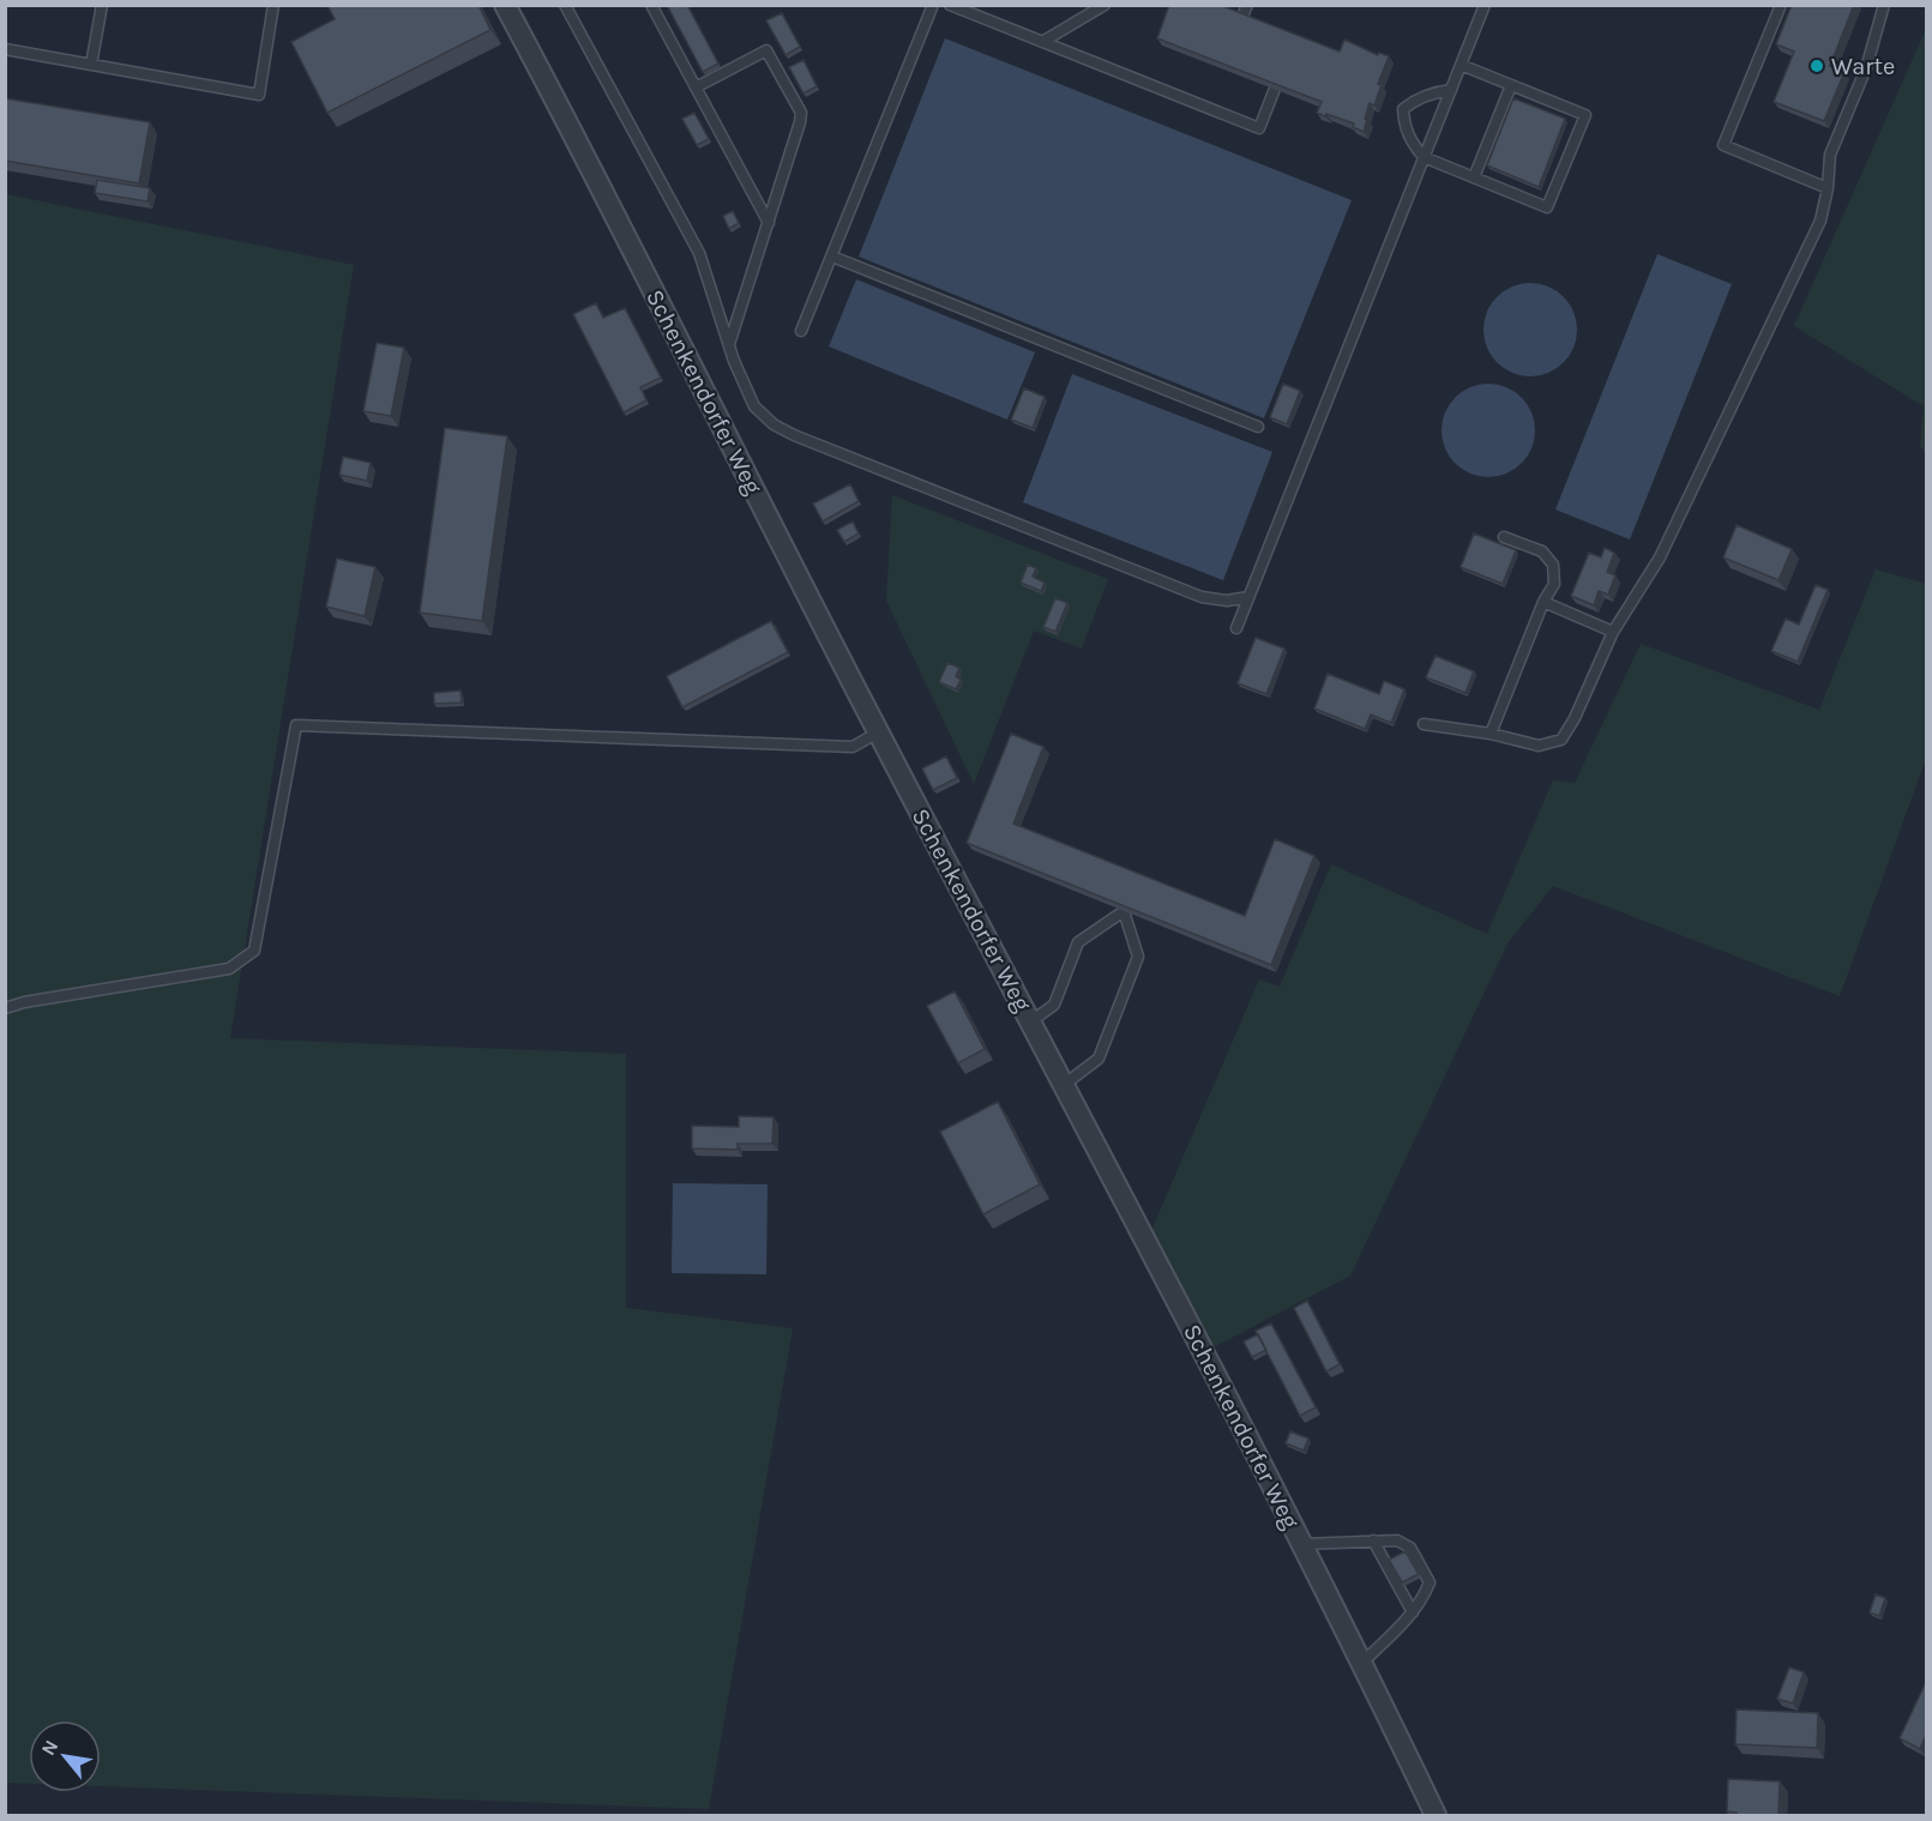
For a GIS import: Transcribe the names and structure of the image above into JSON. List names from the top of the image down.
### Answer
{
  "streets": {
    "street": ["Schenkendorfer Weg"]
  },
  "places": ["Warte"],
  "north": "top left"
}
